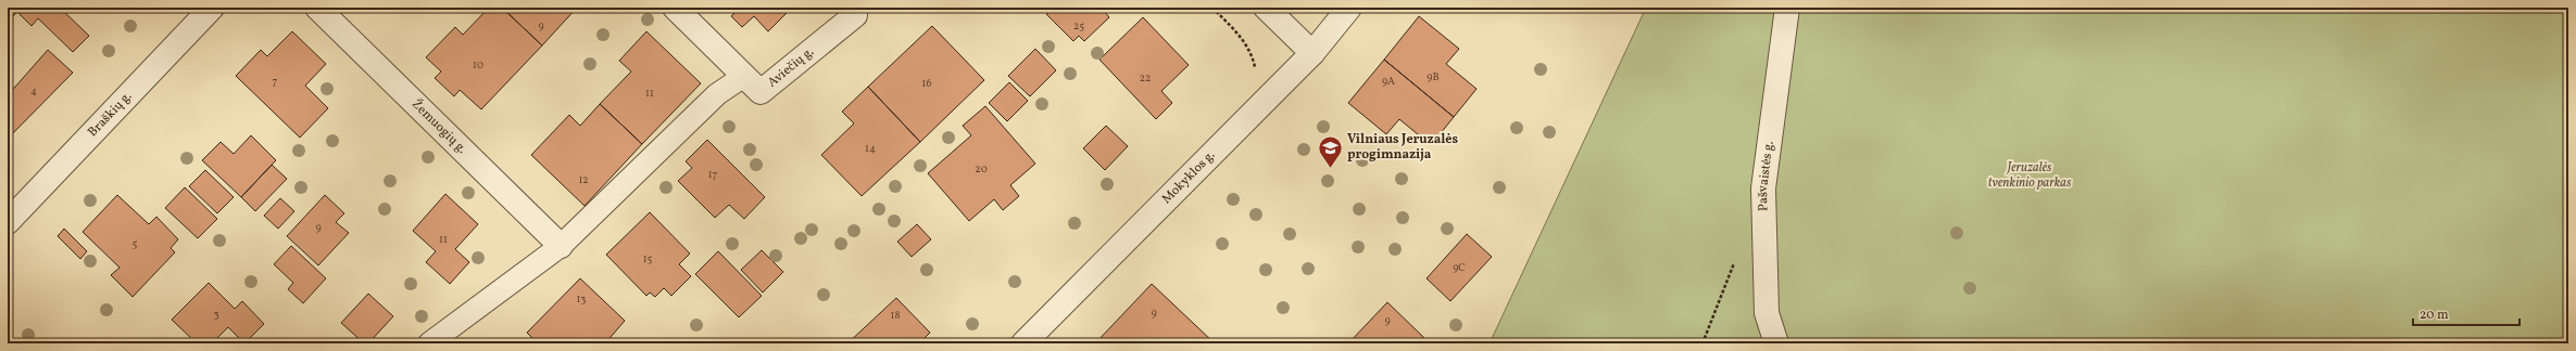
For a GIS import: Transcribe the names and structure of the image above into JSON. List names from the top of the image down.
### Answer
{
  "streets": {
    "street": [
      "Aviečių g.",
      "Braškių g.",
      "Žemuogių g.",
      "Pašvaistės g.",
      "Mokyklos g."
    ]
  },
  "parks": ["Jeruzalės tvenkinio parkas"],
  "places": {
    "school or university": ["Vilniaus Jeruzalės progimnazija"]
  },
  "house_numbers": [
    "9",
    "25",
    "10",
    "9B",
    "22",
    "7",
    "9A",
    "16",
    "4",
    "11",
    "14",
    "20",
    "17",
    "12",
    "9",
    "11",
    "5",
    "15",
    "9C",
    "13",
    "9",
    "3",
    "18",
    "9"
  ],
  "scale_bar": "20 m"
}
